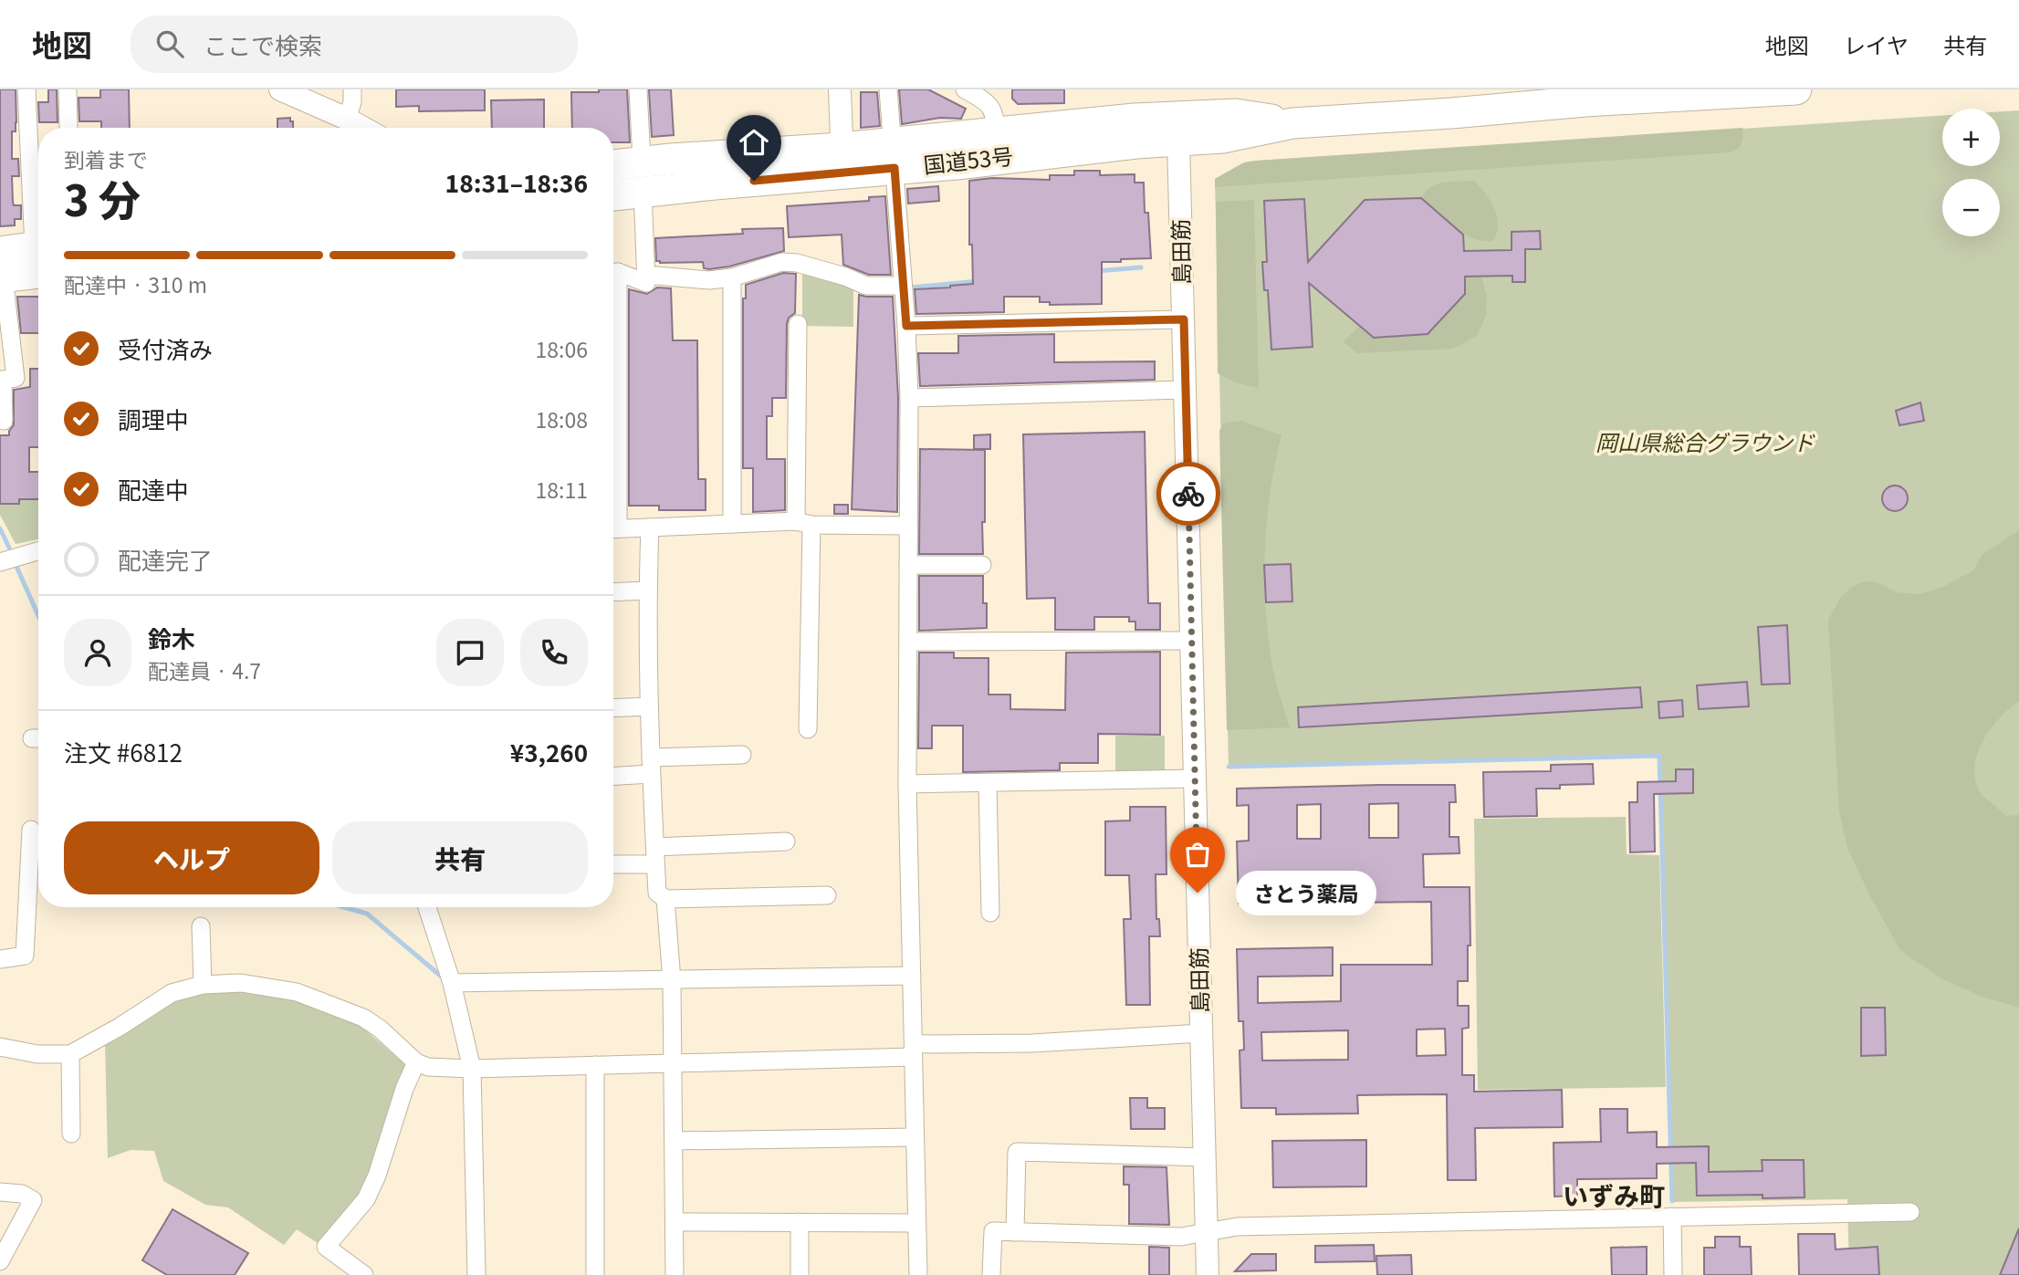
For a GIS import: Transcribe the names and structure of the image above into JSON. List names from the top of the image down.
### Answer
{
  "streets": {
    "highway": ["国道53号"],
    "street": ["島田筋"]
  },
  "crossings": [
    ["国道53号", "島田筋"]
  ],
  "districts": ["いずみ町"],
  "parks": ["岡山県総合グラウンド"],
  "places": ["さとう薬局"],
  "page": {
    "header": "地図",
    "search": "ここで検索",
    "nav": ["地図", "レイヤ", "共有"],
    "map_buttons": ["+", "−"],
    "heading": ["3 分", "到着まで", "18:31–18:36"],
    "panel": [
      "鈴木",
      "配達員 · 4.7",
      "注文 #6812",
      "¥3,260"
    ],
    "bar": "配達中 · 310 m",
    "list": [
      ["受付済み", "18:06"],
      ["調理中", "18:08"],
      ["配達中", "18:11"],
      "配達完了"
    ],
    "buttons": ["ヘルプ", "共有"],
    "bubble": "さとう薬局"
  }
}
